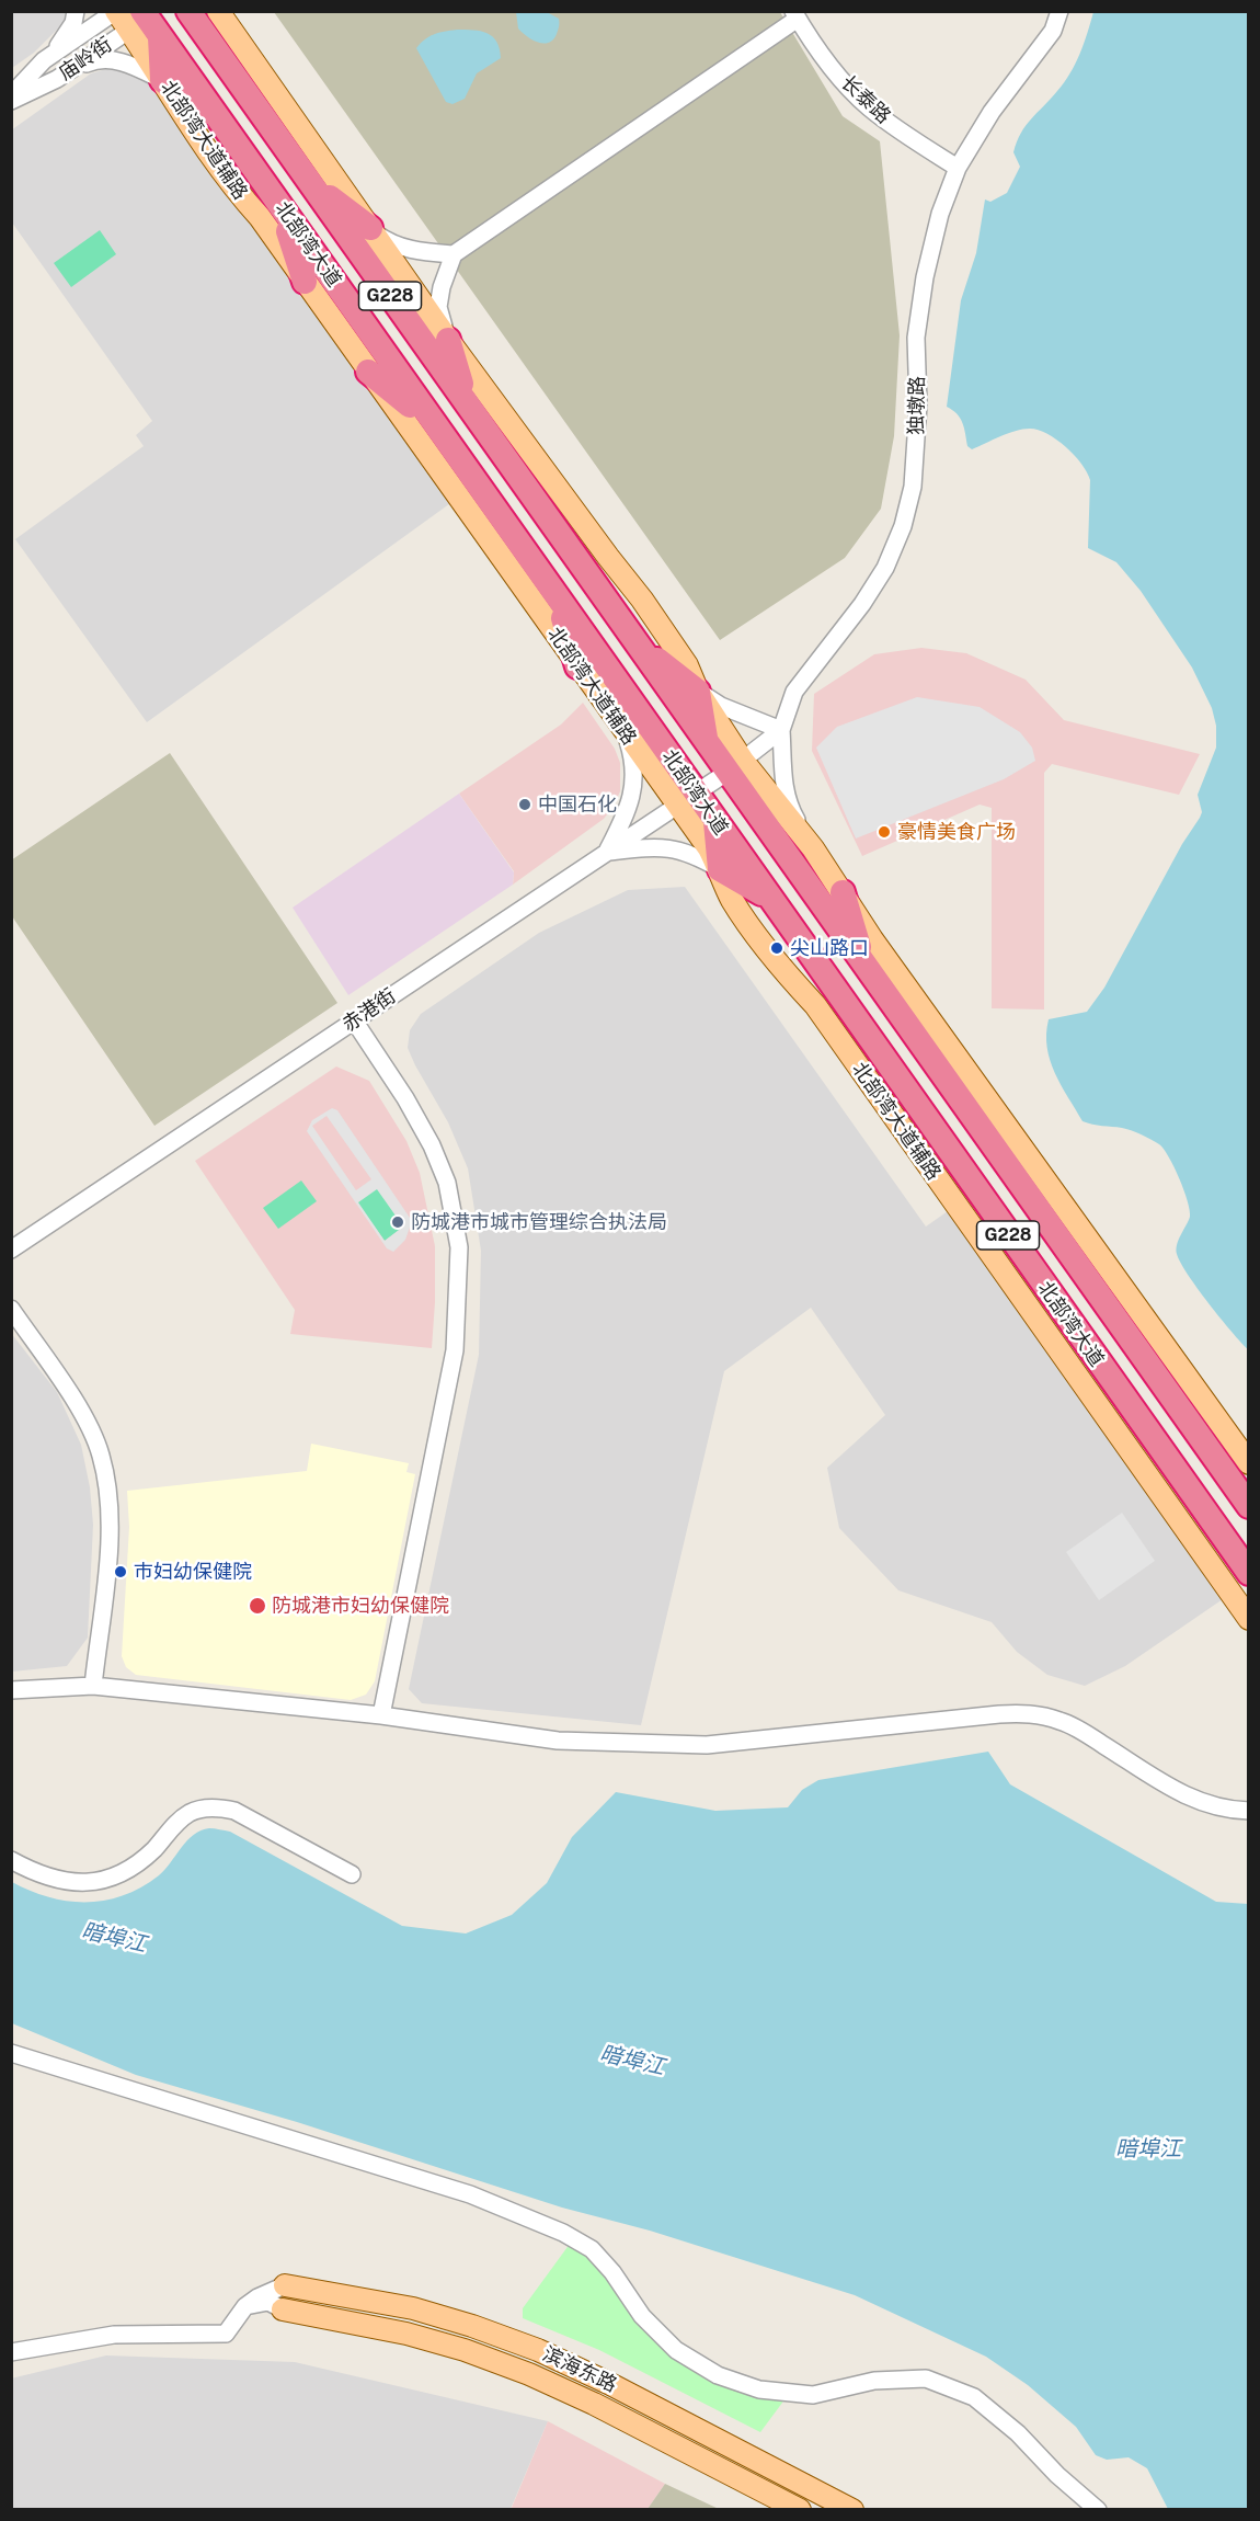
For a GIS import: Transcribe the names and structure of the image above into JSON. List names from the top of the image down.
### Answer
{
  "streets": {
    "highway": ["北部湾大道", "G228"],
    "main road": ["北部湾大道辅路", "滨海东路"],
    "street": [
      "庙岭街",
      "长泰路",
      "独墩路",
      "赤港街"
    ]
  },
  "crossings": [
    ["庙岭街", "北部湾大道"],
    ["长泰路", "独墩路"],
    ["北部湾大道辅路", "北部湾大道"],
    ["北部湾大道辅路", "赤港街"],
    ["北部湾大道", "赤港街"]
  ],
  "water": ["暗埠江"],
  "places": [
    "中国石化",
    "豪情美食广场",
    "尖山路口",
    "防城港市城市管理综合执法局",
    "巿妇幼保健院",
    "防城港市妇幼保健院"
  ]
}
